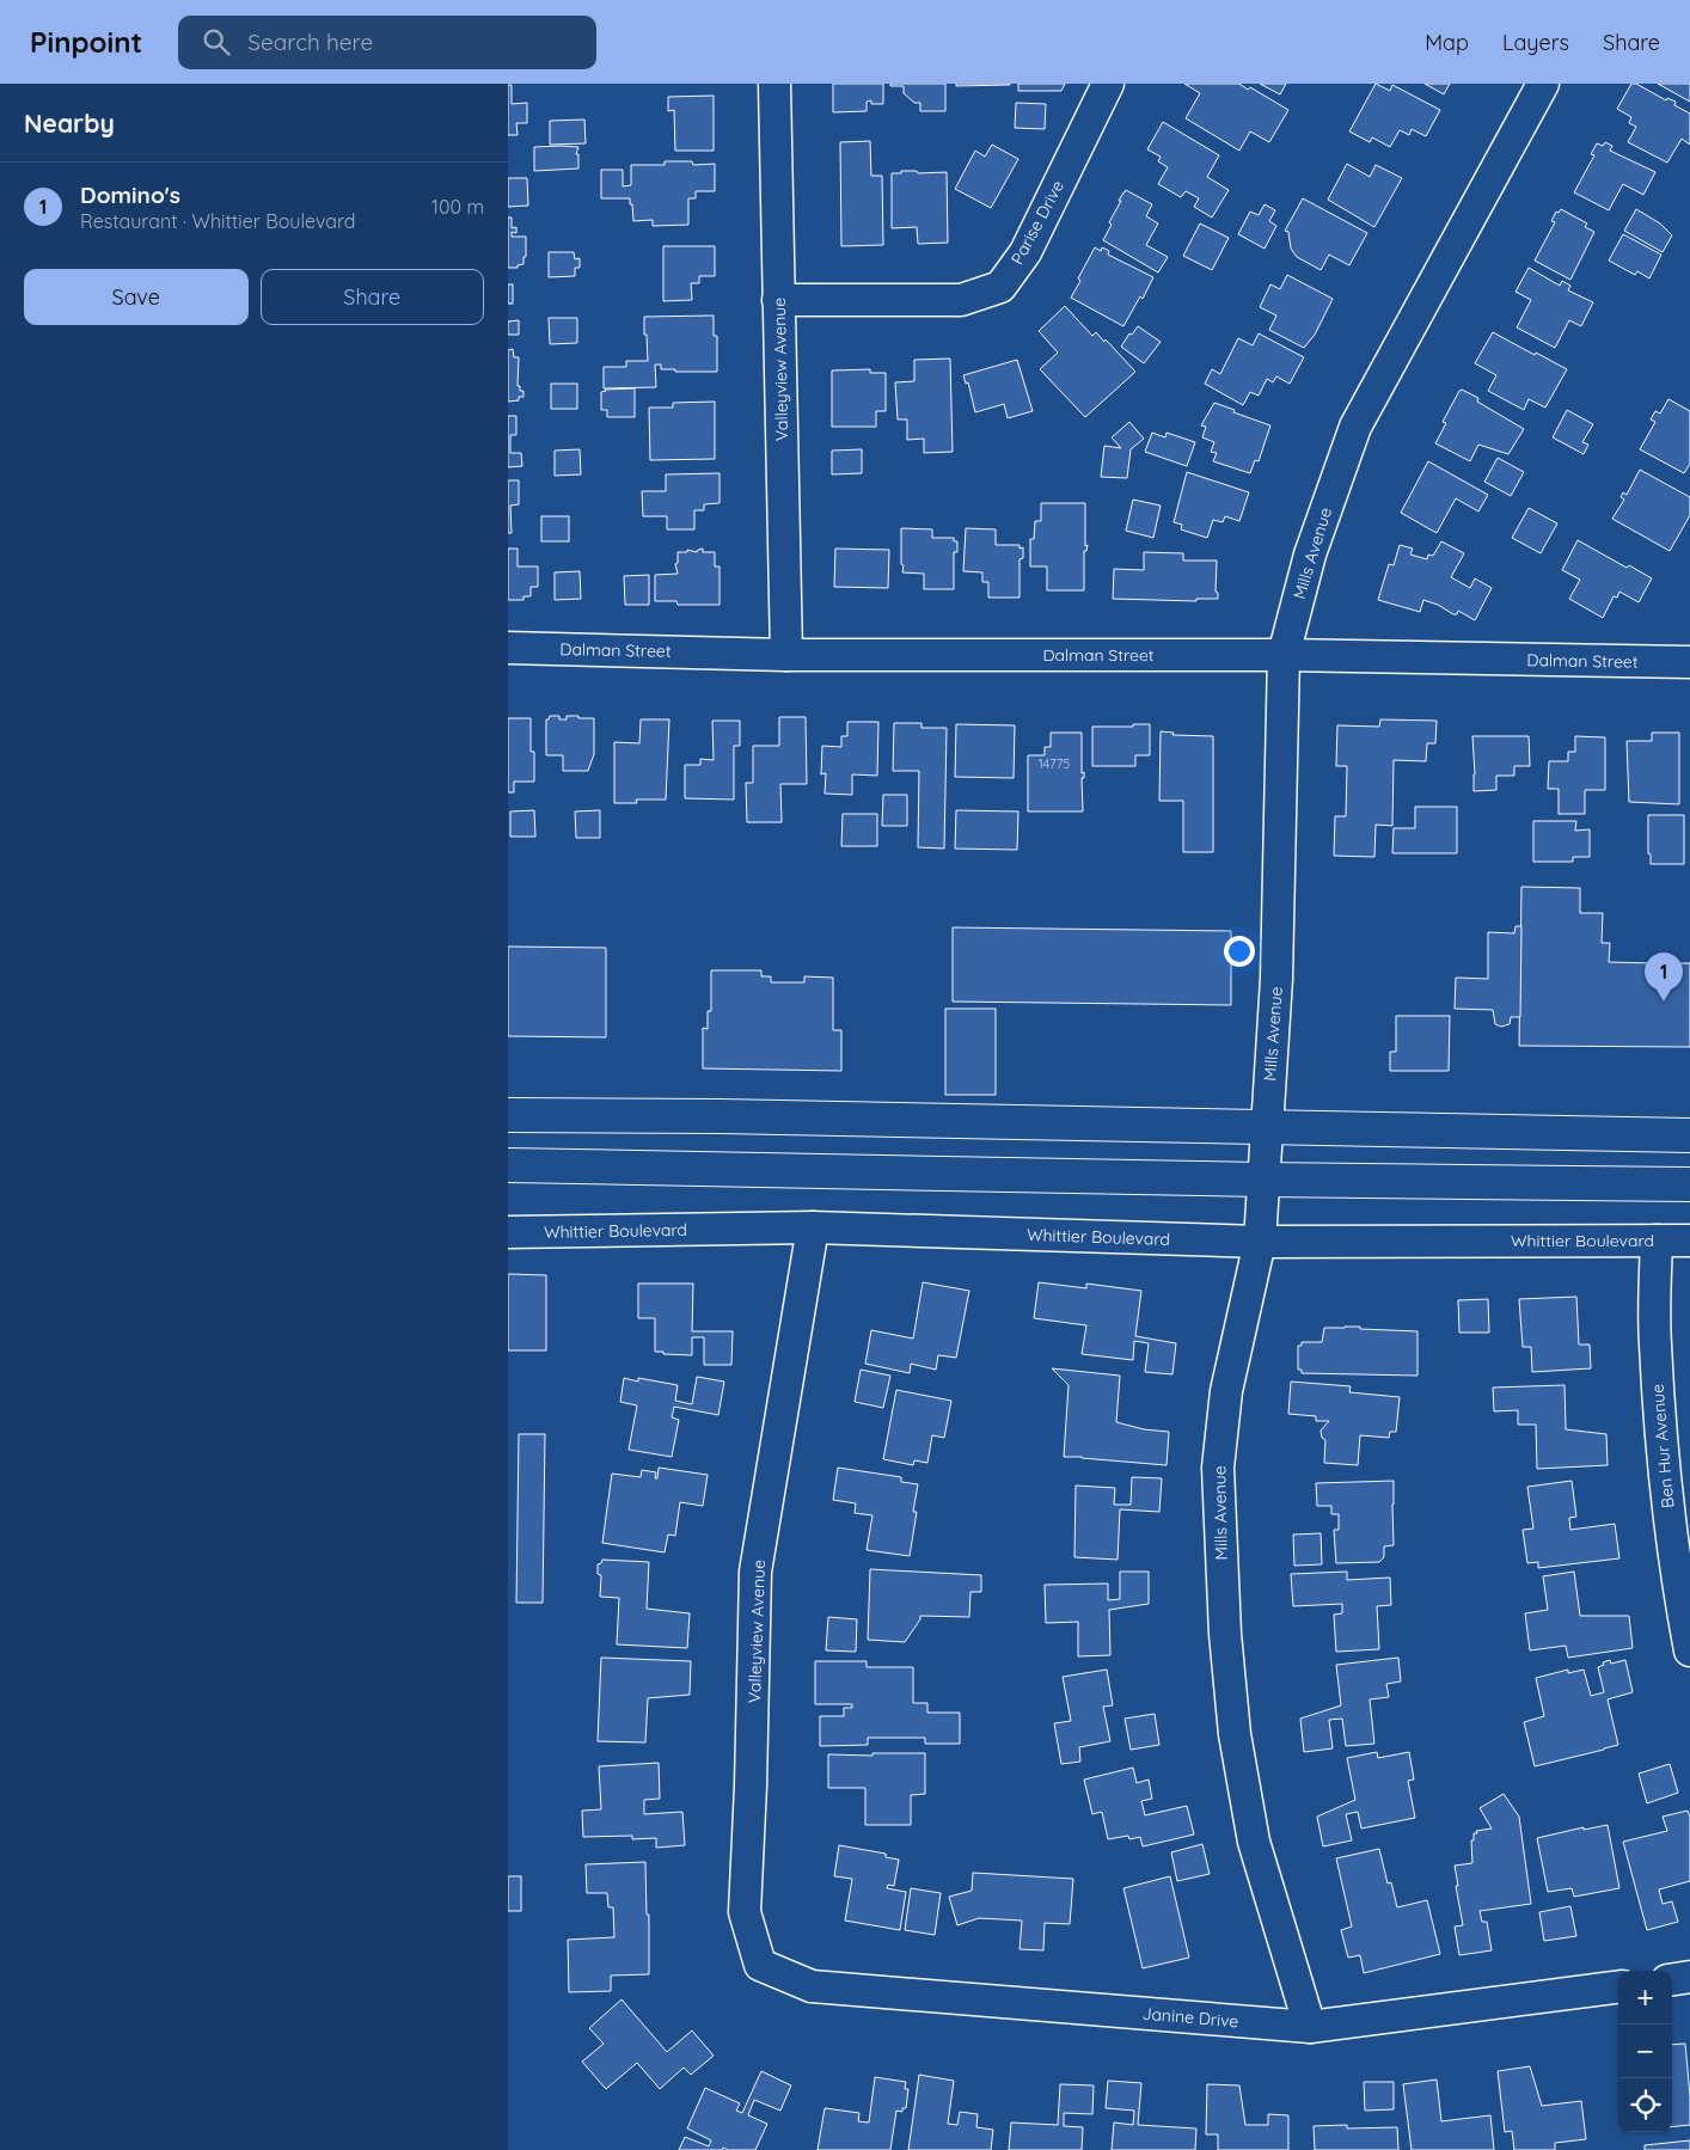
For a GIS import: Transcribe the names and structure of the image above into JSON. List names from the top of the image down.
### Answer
{
  "streets": {
    "street": [
      "Parise Drive",
      "Valleyview Avenue",
      "Mills Avenue",
      "Dalman Street",
      "Whittier Boulevard",
      "Ben Hur Avenue",
      "Janine Drive"
    ]
  },
  "crossings": [
    ["Parise Drive", "Valleyview Avenue"],
    ["Valleyview Avenue", "Dalman Street"],
    ["Valleyview Avenue", "Whittier Boulevard"],
    ["Valleyview Avenue", "Janine Drive"],
    ["Mills Avenue", "Dalman Street"],
    ["Mills Avenue", "Whittier Boulevard"],
    ["Mills Avenue", "Janine Drive"],
    ["Whittier Boulevard", "Ben Hur Avenue"]
  ],
  "house_numbers": ["14775"],
  "page": {
    "header": "Pinpoint",
    "search": "Search here",
    "nav": ["Map", "Layers", "Share"],
    "heading": "Nearby",
    "list": [
      {
        "mark": "1",
        "name": "Domino's",
        "note": "Restaurant · Whittier Boulevard",
        "value": "100 m"
      }
    ],
    "buttons": ["Save", "Share"],
    "pins": "1",
    "map_buttons": ["+", "−"]
  }
}
